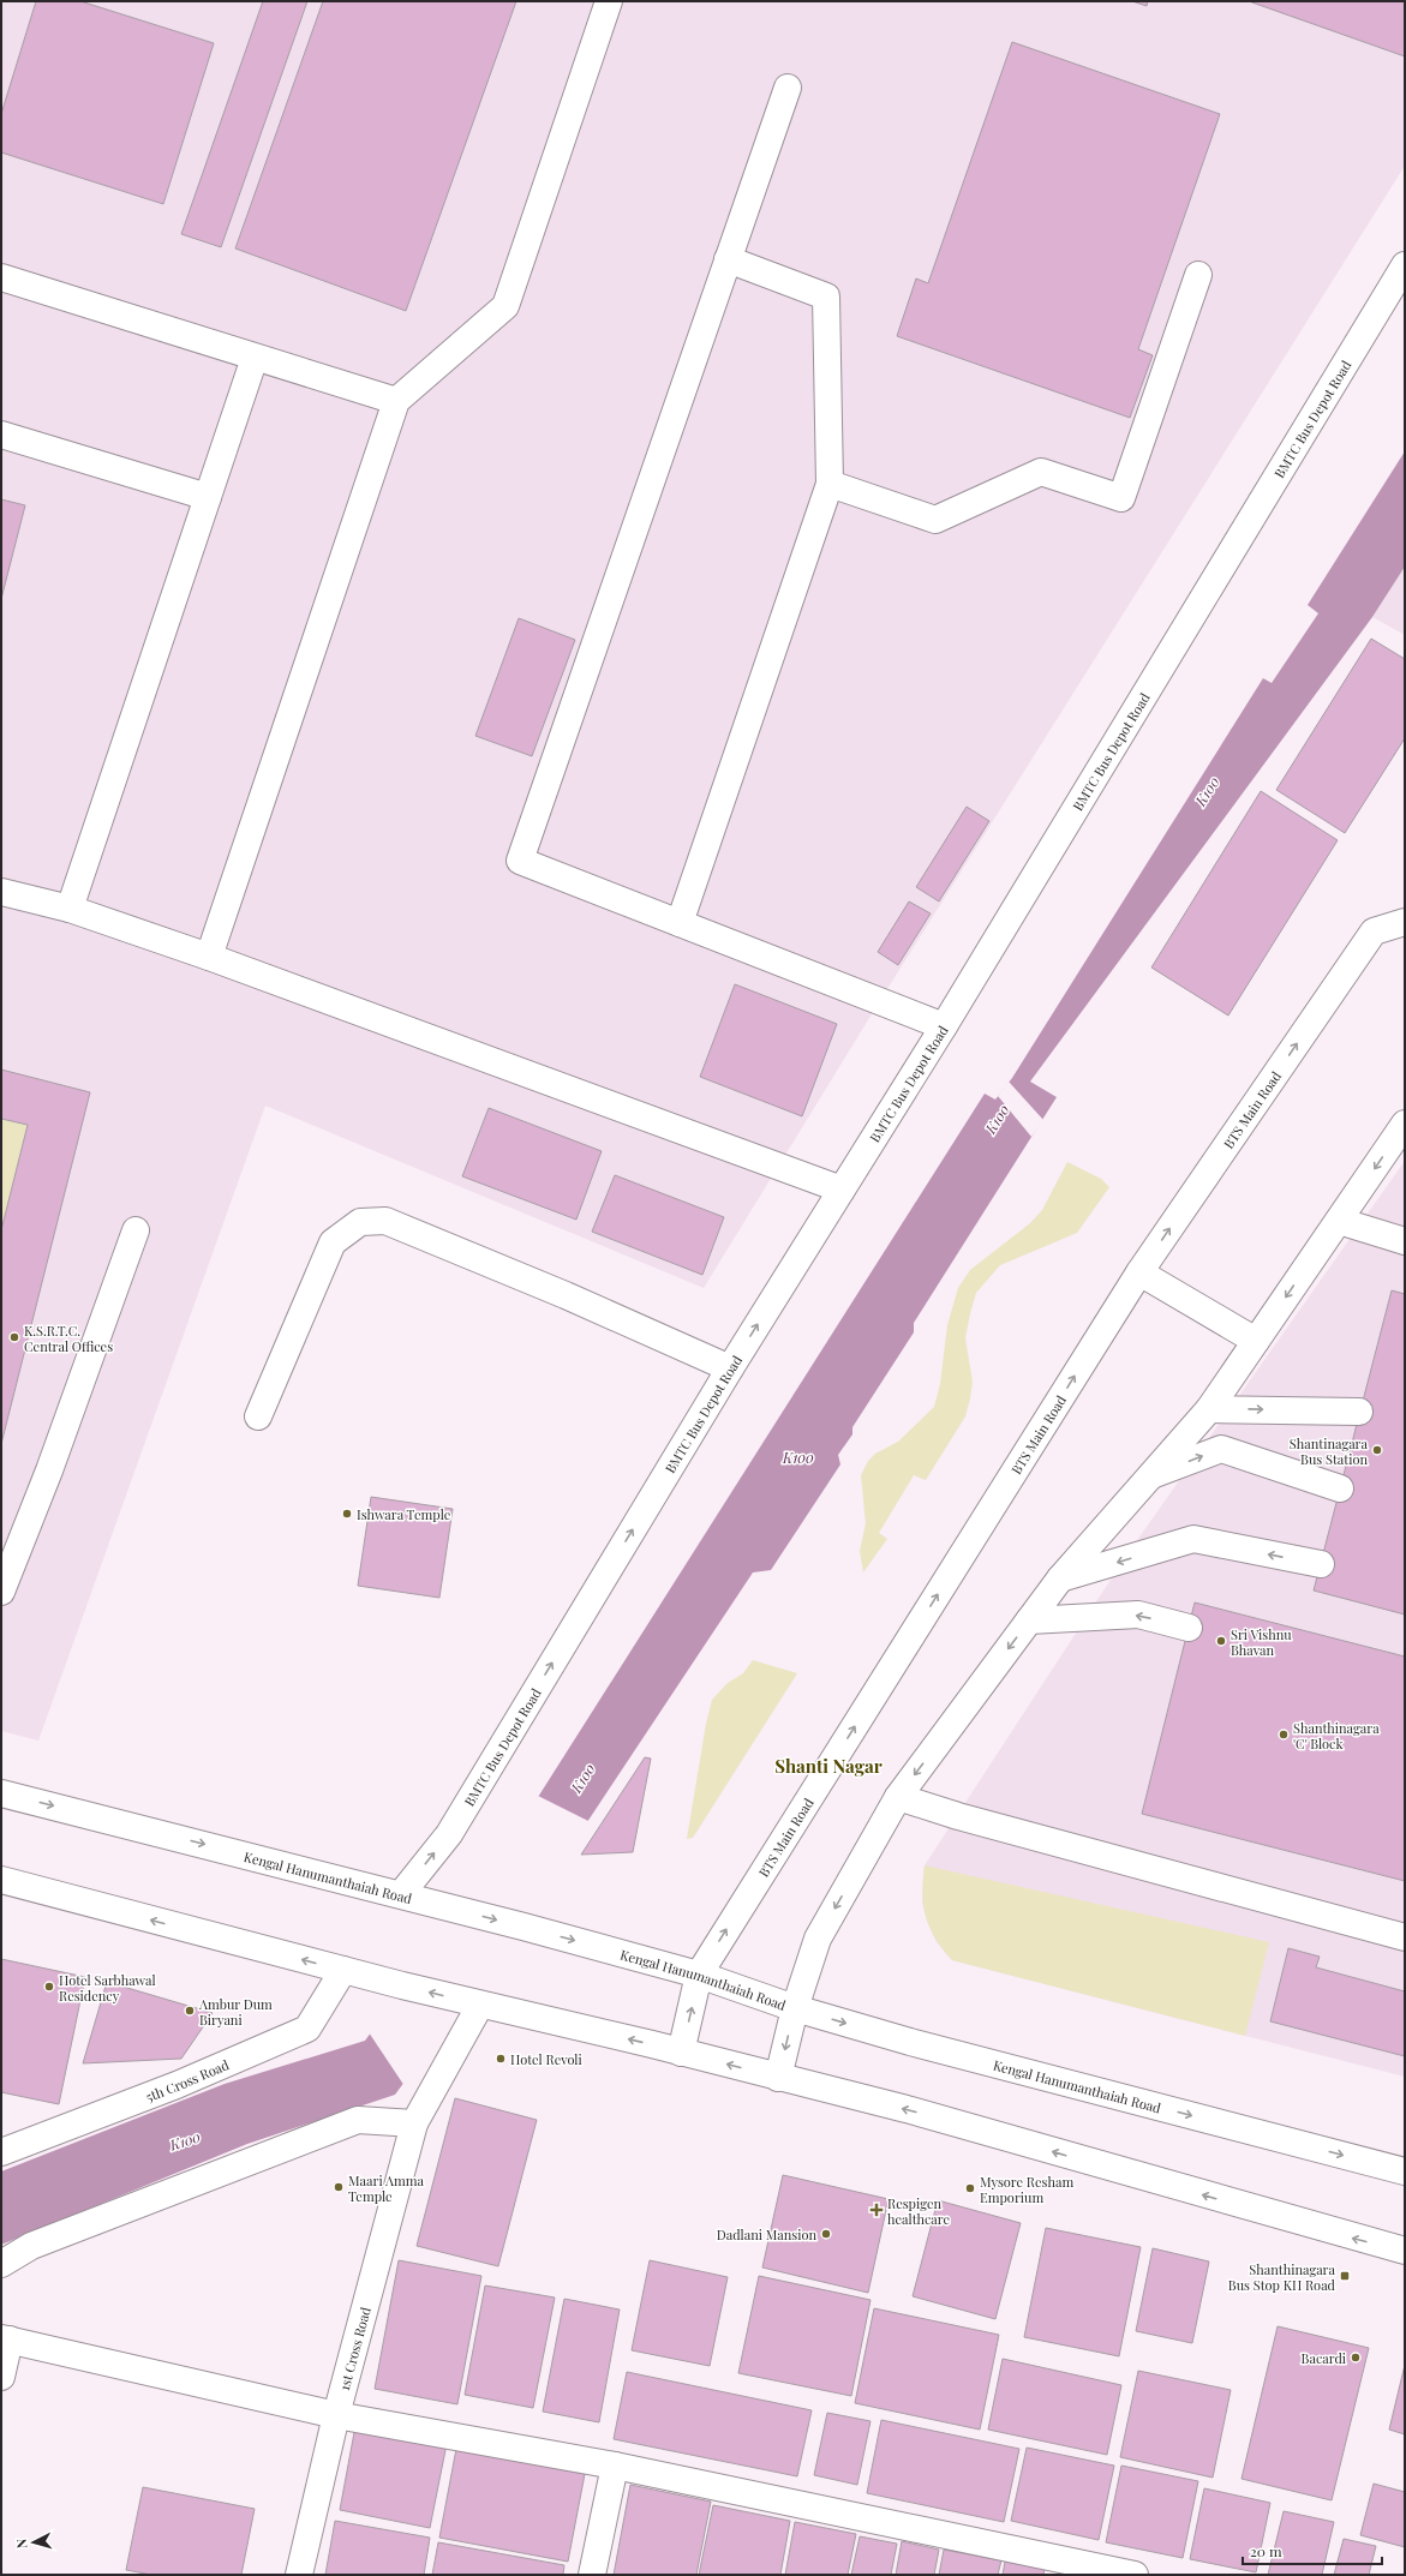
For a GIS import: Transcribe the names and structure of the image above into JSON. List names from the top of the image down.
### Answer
{
  "streets": {
    "street": [
      "BMTC Bus Depot Road",
      "BTS Main Road",
      "Kengal Hanumanthaiah Road",
      "5th Cross Road",
      "1st Cross Road"
    ]
  },
  "crossings": [
    ["BMTC Bus Depot Road", "Kengal Hanumanthaiah Road"],
    ["BTS Main Road", "Kengal Hanumanthaiah Road"]
  ],
  "one_way": ["BMTC Bus Depot Road"],
  "districts": ["Shanti Nagar"],
  "water": ["K100"],
  "places": {
    "other": [
      "K.S.R.T.C. Central Offices",
      "Shantinagara Bus Station",
      "Ishwara Temple",
      "Sri Vishnu Bhavan",
      "Shanthinagara 'C' Block",
      "Hotel Sarbhawal Residency",
      "Ambur Dum Biryani",
      "Hotel Revoli",
      "Maari Amma Temple",
      "Mysore Resham Emporium",
      "Dadlani Mansion",
      "Bacardi"
    ],
    "health": ["Respigen healthcare"],
    "transit": ["Shanthinagara Bus Stop KH Road"]
  },
  "scale_bar": "20 m",
  "north": "left"
}
